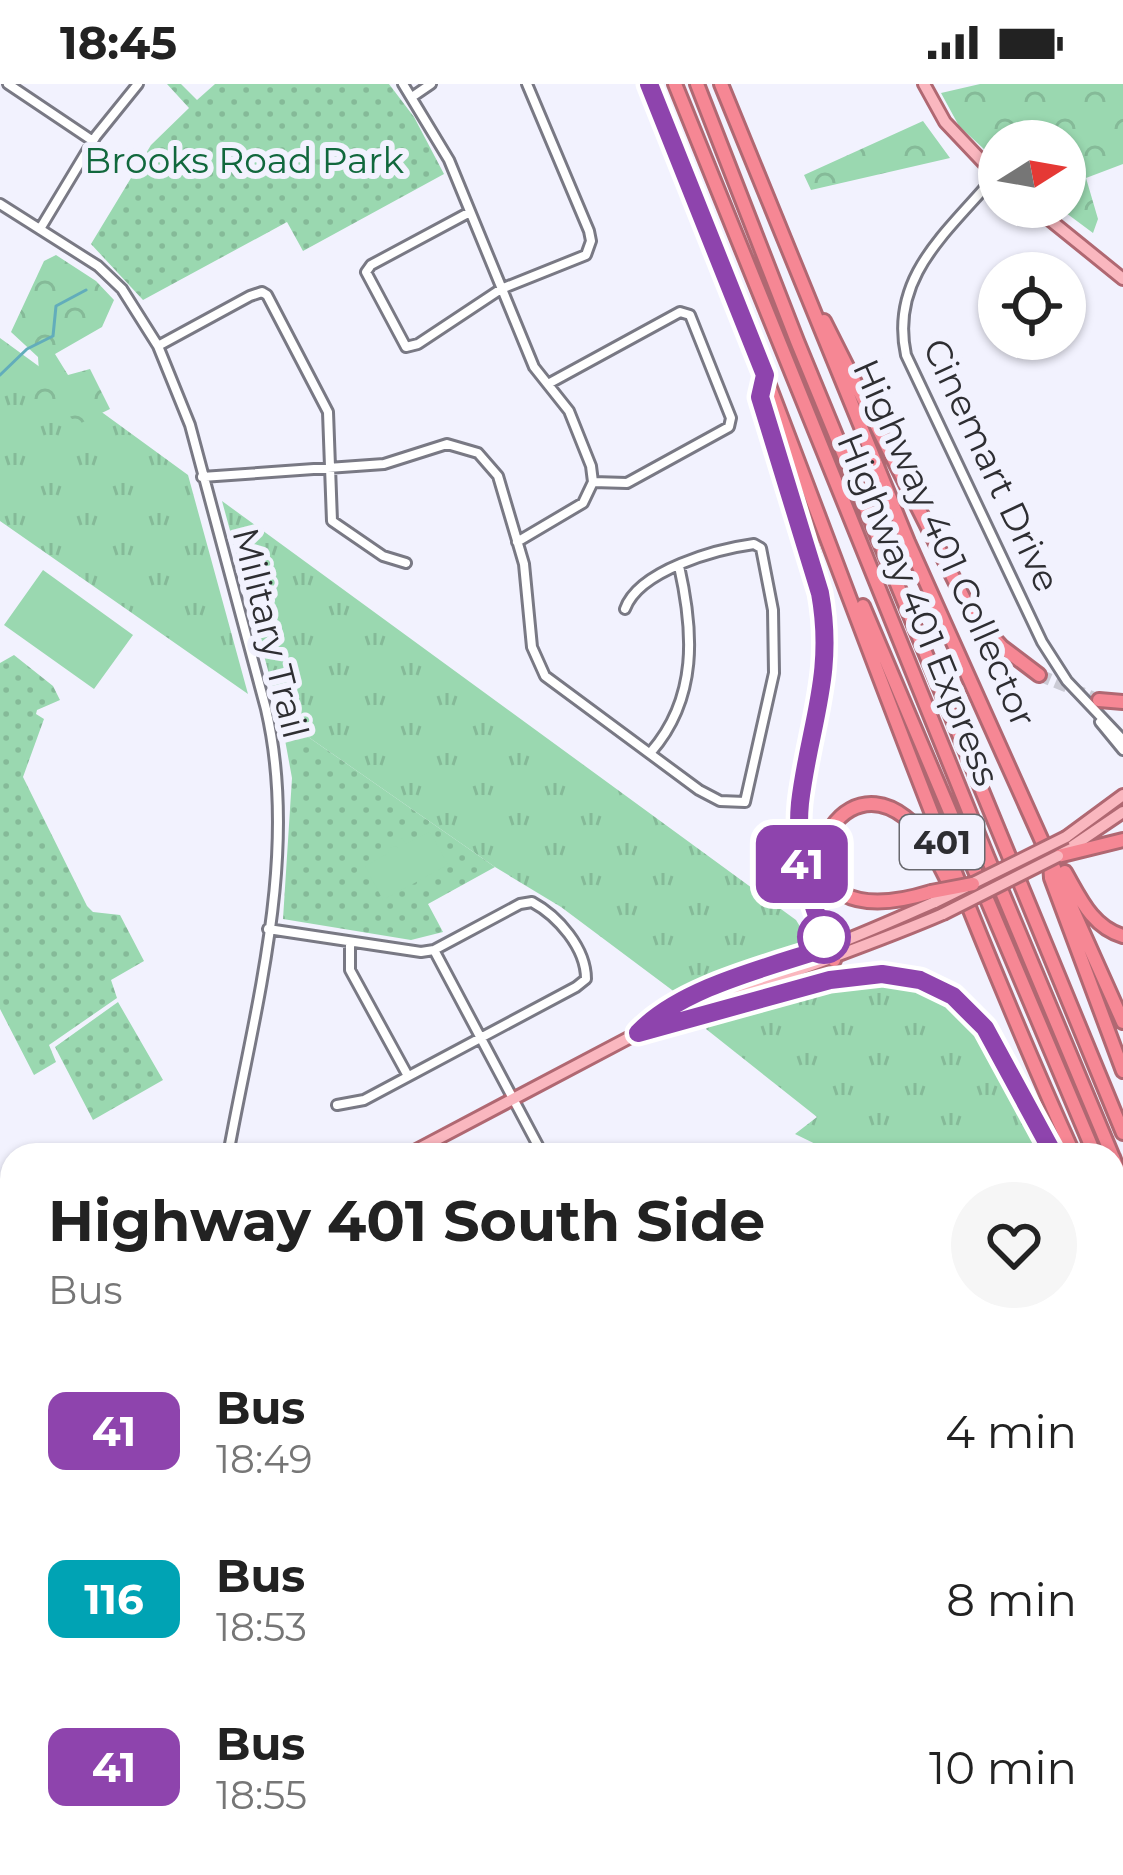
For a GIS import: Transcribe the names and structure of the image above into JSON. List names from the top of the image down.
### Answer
{
  "streets": {
    "highway": ["Highway 401 Collector", "Highway 401 Express", "401"],
    "street": ["Cinemart Drive", "Military Trail"]
  },
  "parks": ["Brooks Road Park"],
  "lines": ["bus line 41"],
  "north": "right",
  "page": {
    "status": "18:45",
    "on_map": "41",
    "heading": ["Highway 401 South Side", "Bus"],
    "list": [
      {
        "mark": "41",
        "name": "Bus",
        "note": "18:49",
        "value": "4 min"
      },
      {
        "mark": "116",
        "name": "Bus",
        "note": "18:53",
        "value": "8 min"
      },
      {
        "mark": "41",
        "name": "Bus",
        "note": "18:55",
        "value": "10 min"
      }
    ]
  }
}
